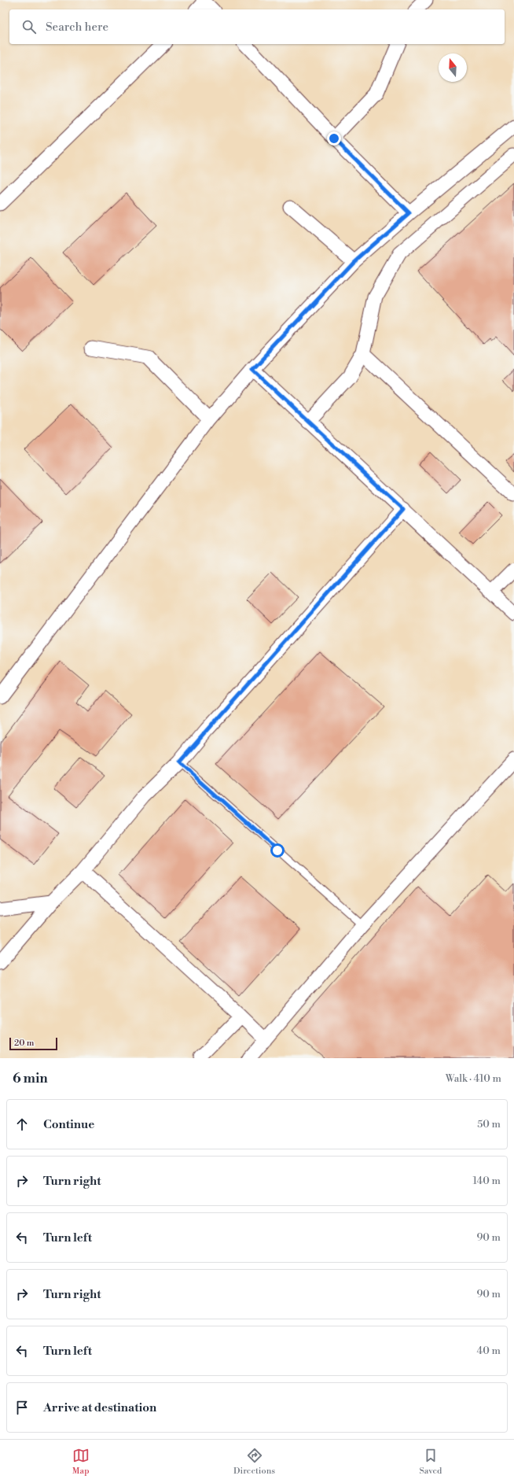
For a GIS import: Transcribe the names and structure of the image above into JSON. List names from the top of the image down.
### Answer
{
  "scale_bar": "20 m",
  "north": "top",
  "page": {
    "search": "Search here",
    "scale": "20 m",
    "heading": ["6 min", "Walk · 410 m"],
    "list": [
      ["Continue", "50 m"],
      ["Turn right", "140 m"],
      ["Turn left", "90 m"],
      ["Turn right", "90 m"],
      ["Turn left", "40 m"],
      "Arrive at destination"
    ],
    "nav": ["Map", "Directions", "Saved"]
  }
}
